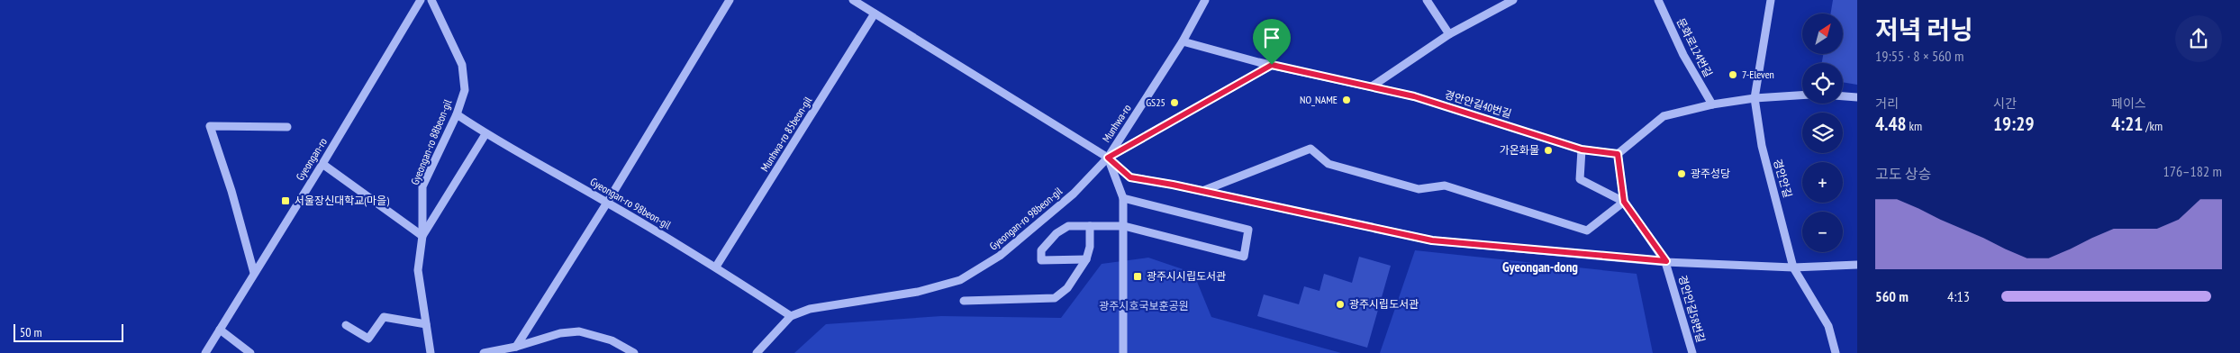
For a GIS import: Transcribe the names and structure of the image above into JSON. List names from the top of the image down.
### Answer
{
  "streets": {
    "street": [
      "문화로124번길",
      "경안안길40번길",
      "Munhwa-ro",
      "Munhwa-ro 85beon-gil",
      "Gyeongan-ro 88beon-gil",
      "Gyeongan-ro",
      "경안안길",
      "Gyeongan-ro 98beon-gil",
      "경안안길58번길"
    ]
  },
  "crossings": [
    ["경안안길40번길", "Munhwa-ro"],
    ["경안안길40번길", "경안안길58번길"],
    ["Munhwa-ro", "Gyeongan-ro 98beon-gil"],
    ["Munhwa-ro 85beon-gil", "Gyeongan-ro 98beon-gil"],
    ["Gyeongan-ro 88beon-gil", "Gyeongan-ro 98beon-gil"]
  ],
  "districts": ["Gyeongan-dong"],
  "parks": ["광주시호국보훈공원"],
  "places": {
    "other": [
      "7-Eleven",
      "NO_NAME",
      "GS25",
      "가온화물",
      "광주성당",
      "광주시립도서관"
    ],
    "transit": ["서울장신대학교(마을)", "광주시시립도서관"]
  },
  "scale_bar": "50 m",
  "north": "top right",
  "page": {
    "heading": ["저녁 러닝", "19:55 · 8 × 560 m"],
    "map_buttons": ["+", "−"],
    "stats": [
      ["거리", "4.48 km"],
      ["시간", "19:29"],
      ["페이스", "4:21 /km"]
    ],
    "chart": ["고도 상승", "176–182 m"],
    "list": [
      {
        "name": "560 m",
        "note": "4:13"
      }
    ],
    "scale": "50 m"
  }
}
